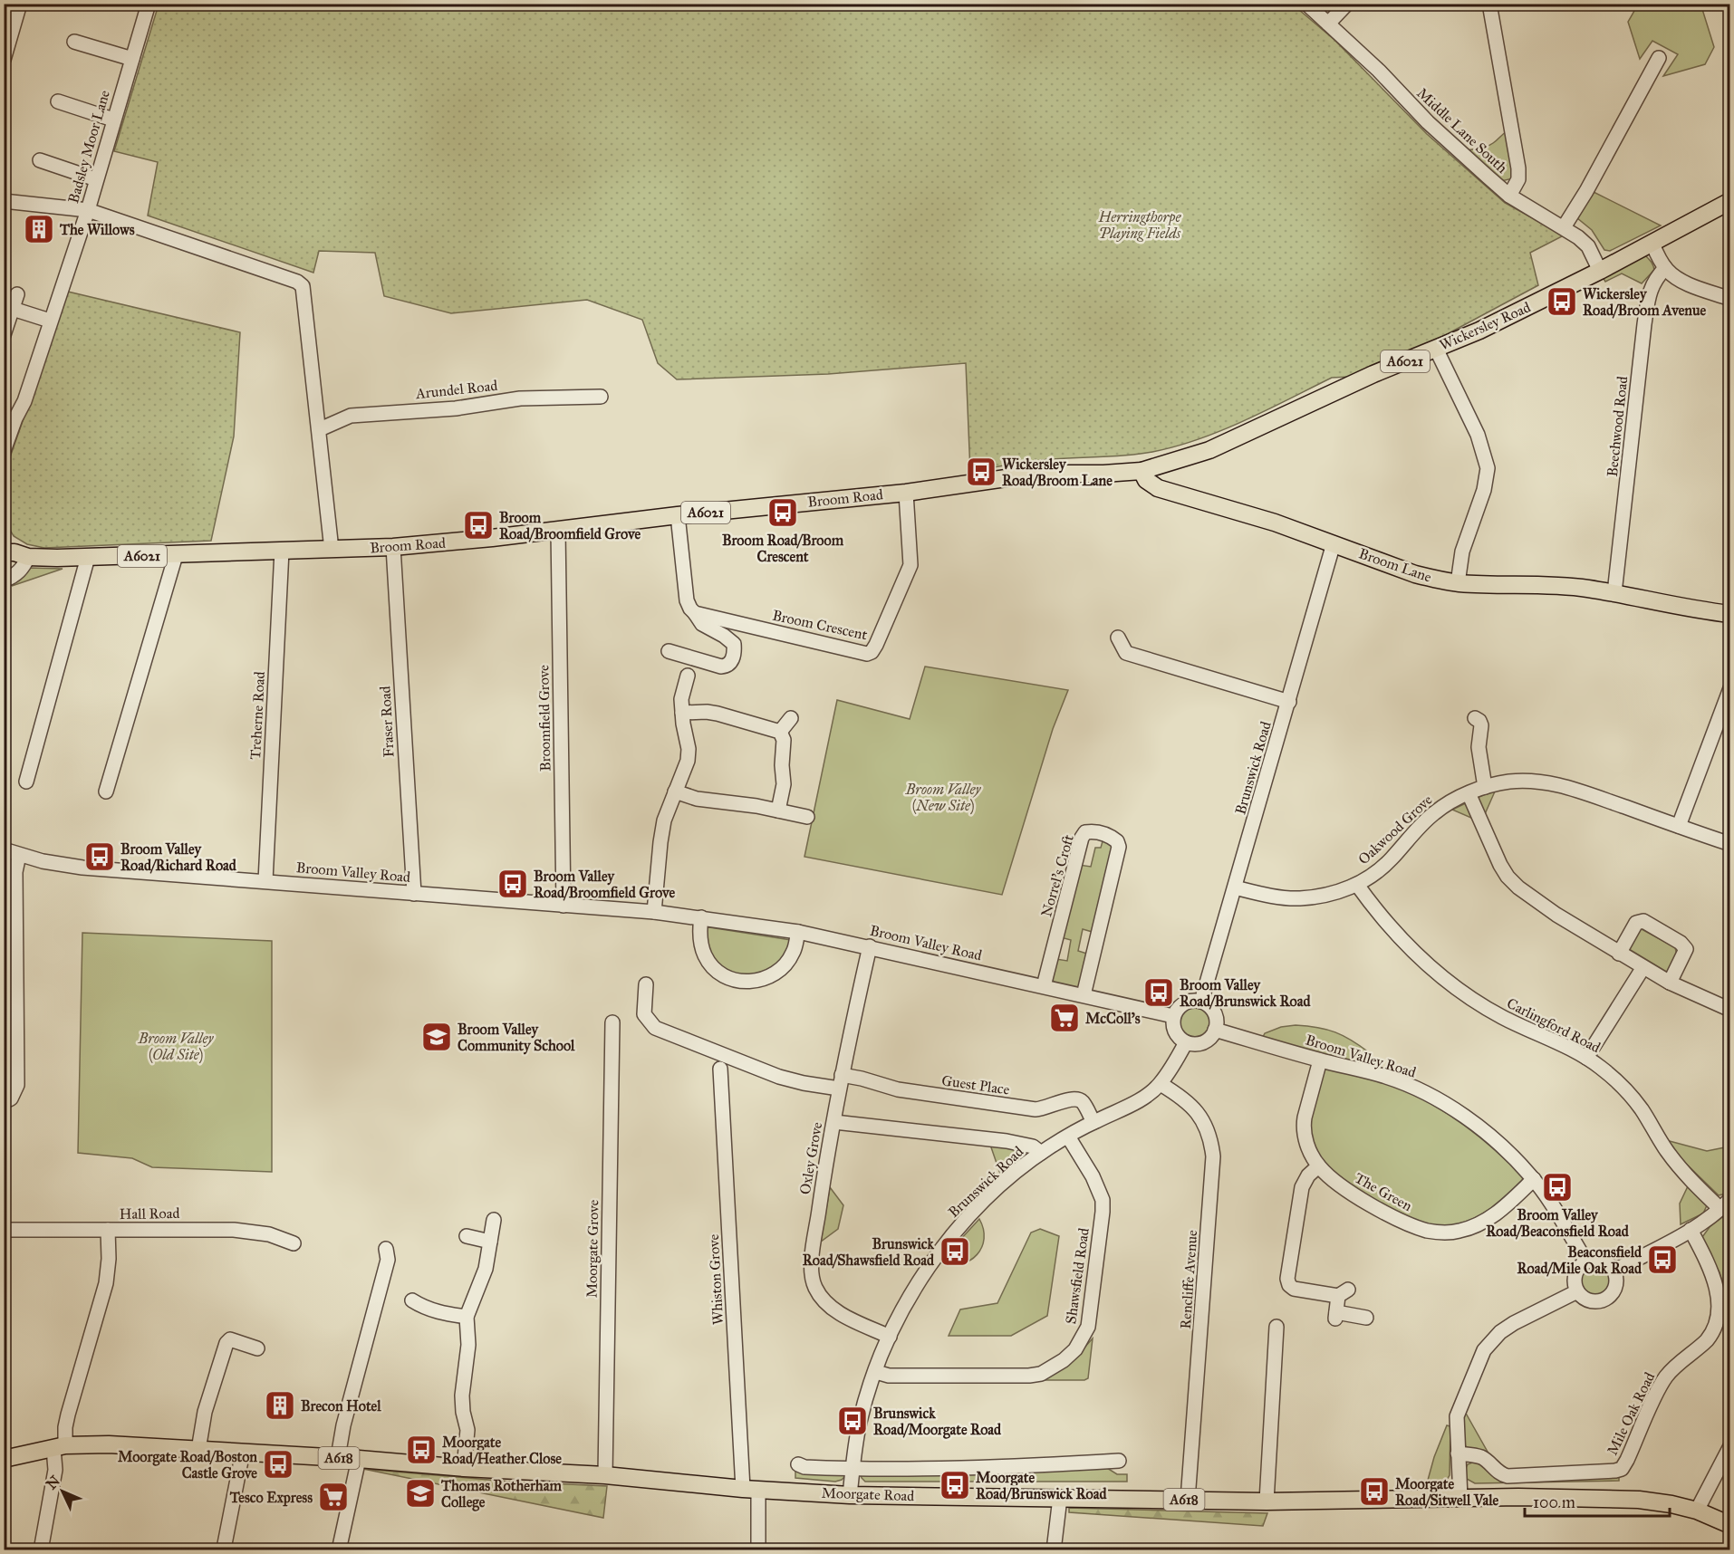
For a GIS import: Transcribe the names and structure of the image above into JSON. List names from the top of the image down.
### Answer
{
  "streets": {
    "main road": [
      "Wickersley Road",
      "A6021",
      "Broom Road",
      "Broom Lane",
      "A618",
      "Moorgate Road"
    ],
    "street": [
      "Middle Lane South",
      "Badsley Moor Lane",
      "Arundel Road",
      "Beechwood Road",
      "Broom Crescent",
      "Treherne Road",
      "Broomfield Grove",
      "Fraser Road",
      "Brunswick Road",
      "Oakwood Grove",
      "Broom Valley Road",
      "Norrel's Croft",
      "Carlingford Road",
      "Guest Place",
      "Oxley Grove",
      "The Green",
      "Hall Road",
      "Moorgate Grove",
      "Shawsfield Road",
      "Whiston Grove",
      "Rencliffe Avenue",
      "Mile Oak Road"
    ]
  },
  "crossings": [
    ["Middle Lane South", "Wickersley Road"],
    ["Wickersley Road", "Broom Road"],
    ["Wickersley Road", "Broom Lane"],
    ["Beechwood Road", "Broom Lane"],
    ["Broom Road", "Broom Lane"],
    ["Broom Road", "Broom Crescent"],
    ["Broom Road", "Treherne Road"],
    ["Broom Road", "Broomfield Grove"],
    ["Broom Road", "Fraser Road"],
    ["Broom Lane", "Brunswick Road"],
    ["Treherne Road", "Broom Valley Road"],
    ["Broomfield Grove", "Broom Valley Road"],
    ["Fraser Road", "Broom Valley Road"],
    ["Brunswick Road", "Oakwood Grove"],
    ["Brunswick Road", "Broom Valley Road"],
    ["Brunswick Road", "Guest Place"],
    ["Brunswick Road", "Oxley Grove"],
    ["Brunswick Road", "Shawsfield Road"],
    ["Brunswick Road", "Rencliffe Avenue"],
    ["Brunswick Road", "Moorgate Road"],
    ["Oakwood Grove", "Carlingford Road"],
    ["Broom Valley Road", "Norrel's Croft"],
    ["Broom Valley Road", "Oxley Grove"],
    ["Broom Valley Road", "The Green"],
    ["Guest Place", "Oxley Grove"],
    ["Moorgate Grove", "Moorgate Road"],
    ["Whiston Grove", "Moorgate Road"],
    ["Rencliffe Avenue", "Moorgate Road"]
  ],
  "parks": ["Herringthorpe Playing Fields", "Broom Valley (New Site)", "Broom Valley (Old Site)"],
  "places": {
    "building": ["The Willows", "Brecon Hotel"],
    "bus stop": [
      "Wickersley Road/Broom Avenue",
      "Wickersley Road/Broom Lane",
      "Broom Road/Broom Crescent",
      "Broom Road/Broomfield Grove",
      "Broom Valley Road/Richard Road",
      "Broom Valley Road/Broomfield Grove",
      "Broom Valley Road/Brunswick Road",
      "Broom Valley Road/Beaconsfield Road",
      "Brunswick Road/Shawsfield Road",
      "Beaconsfield Road/Mile Oak Road",
      "Brunswick Road/Moorgate Road",
      "Moorgate Road/Heather Close",
      "Moorgate Road/Boston Castle Grove",
      "Moorgate Road/Brunswick Road",
      "Moorgate Road/Sitwell Vale"
    ],
    "supermarket": ["McColl's", "Tesco Express"],
    "school or university": ["Broom Valley Community School", "Thomas Rotherham College"]
  },
  "scale_bar": "100 m",
  "north": "top left"
}
